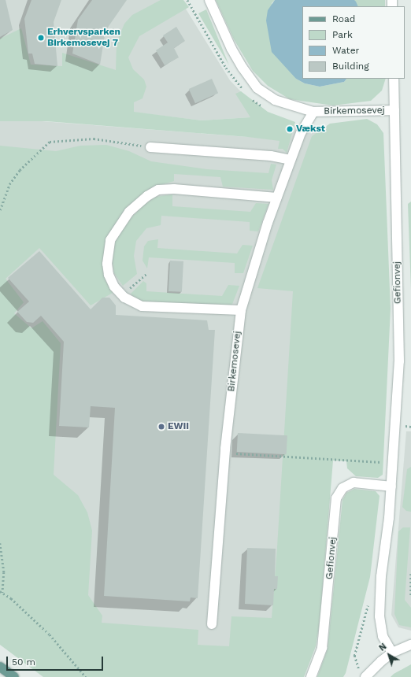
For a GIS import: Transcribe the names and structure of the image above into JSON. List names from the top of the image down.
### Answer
{
  "streets": {
    "street": ["Birkemosevej", "Gefionvej"]
  },
  "crossings": [
    ["Birkemosevej", "Gefionvej"]
  ],
  "places": ["Erhvervsparken Birkemosevej 7", "Vækst", "EWII"],
  "legend": [
    "Road",
    "Park",
    "Water",
    "Building"
  ],
  "scale_bar": "50 m",
  "north": "top left"
}
